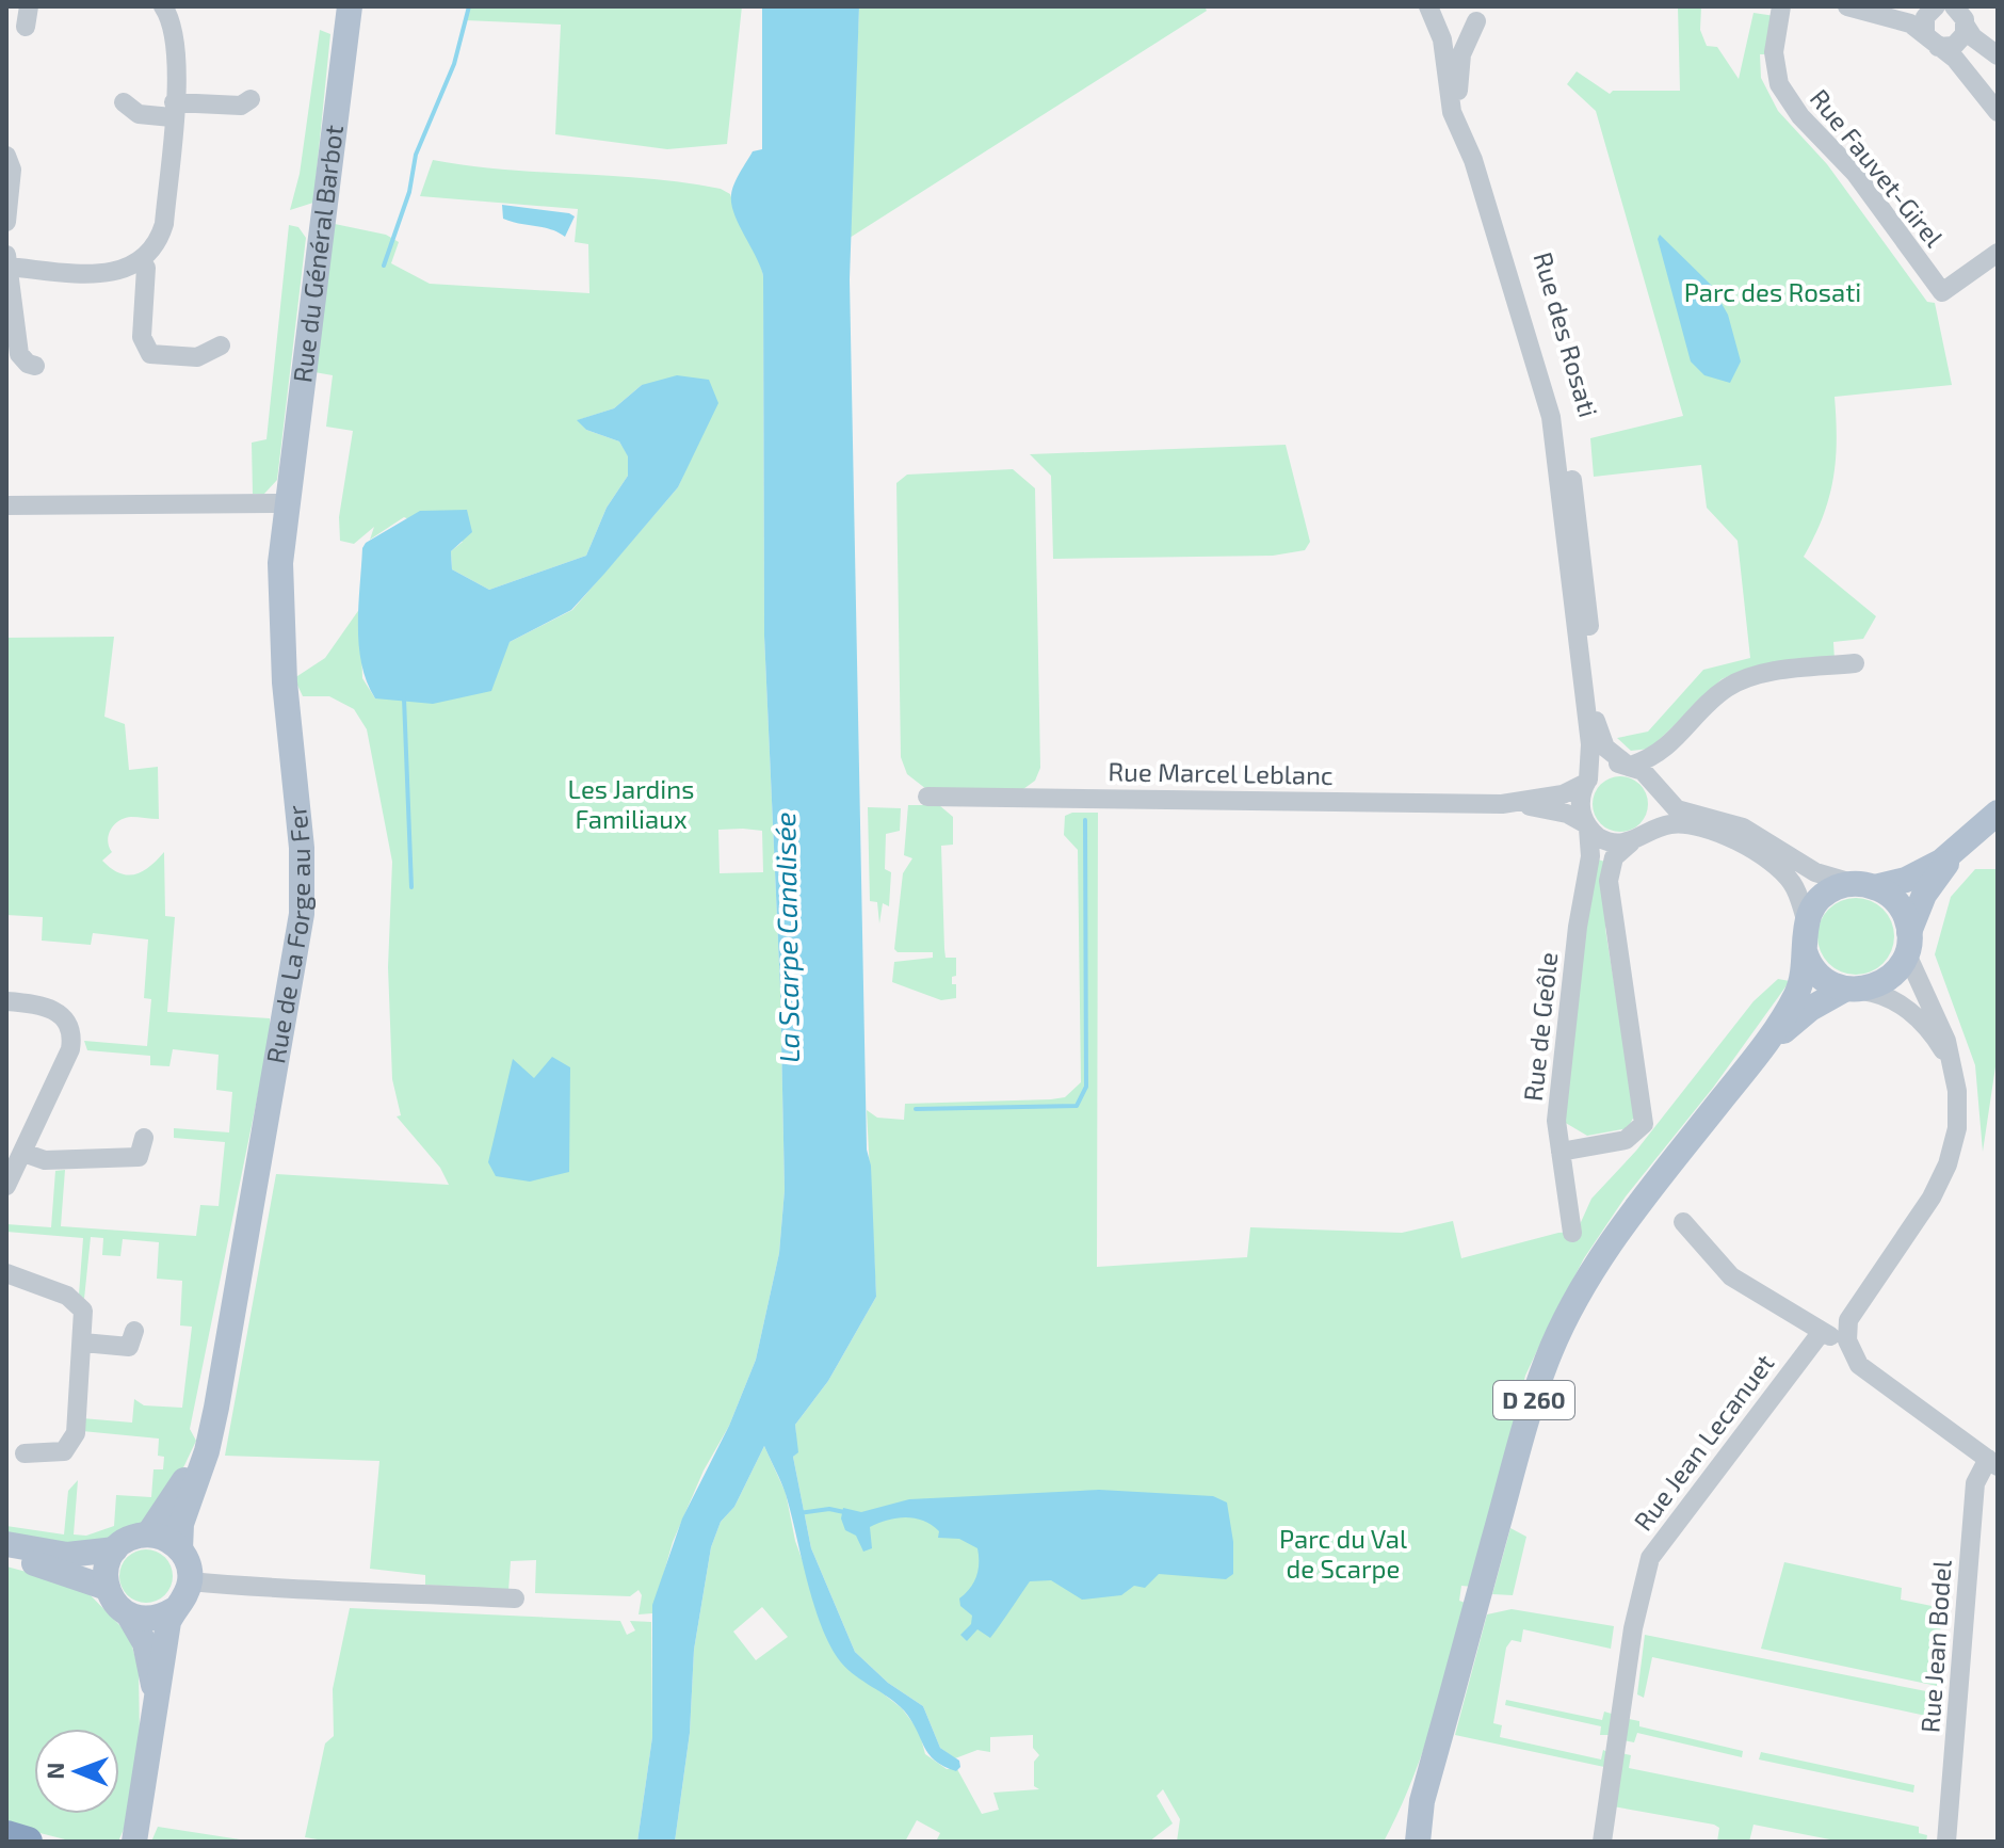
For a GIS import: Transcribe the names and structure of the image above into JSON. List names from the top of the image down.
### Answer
{
  "streets": {
    "main road": ["Rue du Général Barbot", "Rue de La Forge au Fer", "D 260"],
    "street": [
      "Rue Fauvet-Girel",
      "Rue des Rosati",
      "Rue Marcel Leblanc",
      "Rue de Geôle",
      "Rue Jean Lecanuet",
      "Rue Jean Bodel"
    ]
  },
  "crossings": [
    ["Rue du Général Barbot", "Rue de La Forge au Fer"],
    ["Rue des Rosati", "Rue Marcel Leblanc"],
    ["Rue des Rosati", "Rue de Geôle"],
    ["Rue Marcel Leblanc", "Rue de Geôle"]
  ],
  "water": ["La Scarpe Canalisée"],
  "parks": ["Parc des Rosati", "Les Jardins Familiaux", "Parc du Val de Scarpe"],
  "north": "left"
}
